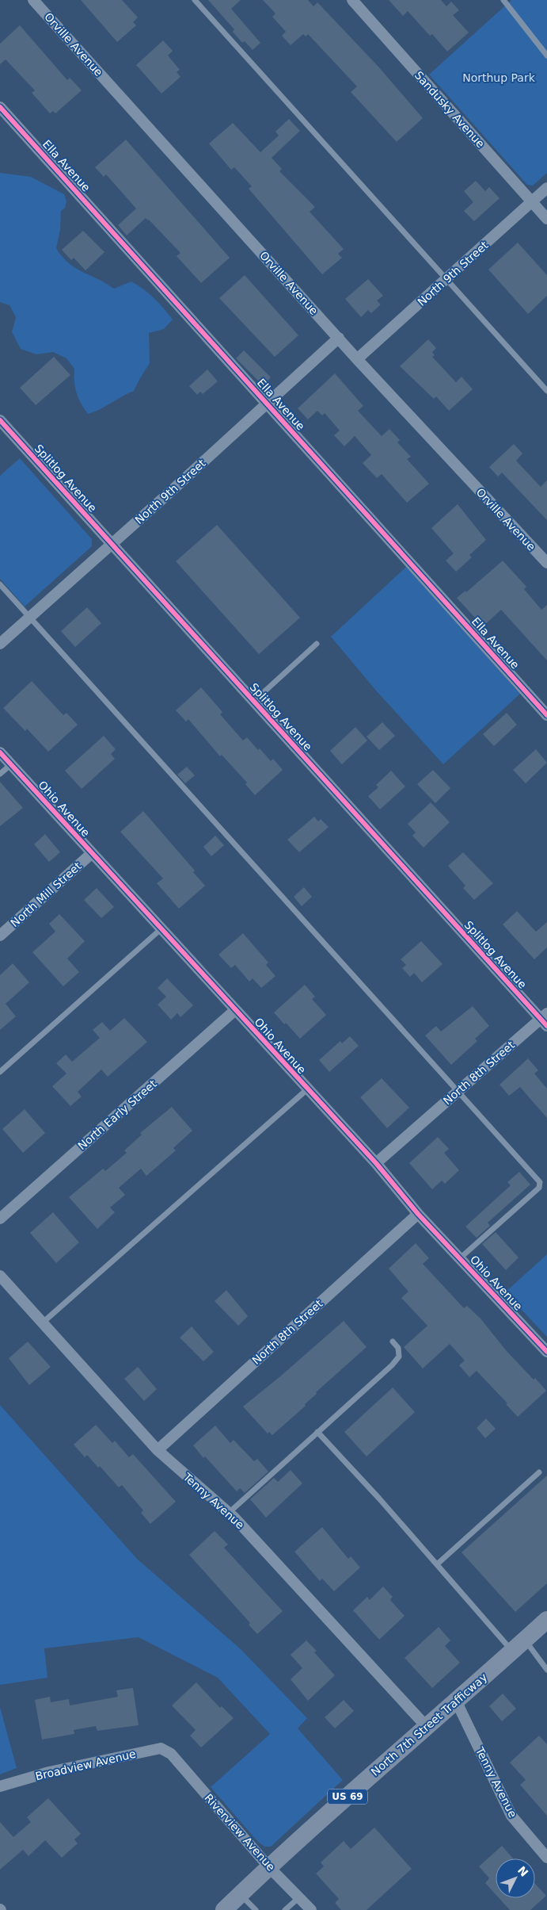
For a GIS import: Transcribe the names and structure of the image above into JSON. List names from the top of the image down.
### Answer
{
  "streets": {
    "main road": ["North 7th Street Trafficway", "US 69"],
    "street": [
      "Orville Avenue",
      "Sandusky Avenue",
      "Ella Avenue",
      "North 9th Street",
      "Splitlog Avenue",
      "Ohio Avenue",
      "North Mill Street",
      "North 8th Street",
      "North Early Street",
      "Tenny Avenue",
      "Broadview Avenue",
      "Riverview Avenue"
    ]
  },
  "crossings": [
    ["Orville Avenue", "North 9th Street"],
    ["Sandusky Avenue", "North 9th Street"],
    ["Ella Avenue", "North 9th Street"],
    ["North 9th Street", "Splitlog Avenue"],
    ["Splitlog Avenue", "North 8th Street"],
    ["Ohio Avenue", "North Mill Street"],
    ["Ohio Avenue", "North 8th Street"],
    ["Ohio Avenue", "North Early Street"],
    ["North 8th Street", "Tenny Avenue"],
    ["Tenny Avenue", "North 7th Street Trafficway"],
    ["North 7th Street Trafficway", "Riverview Avenue"],
    ["Broadview Avenue", "Riverview Avenue"]
  ],
  "parks": ["Northup Park"],
  "north": "top right"
}
